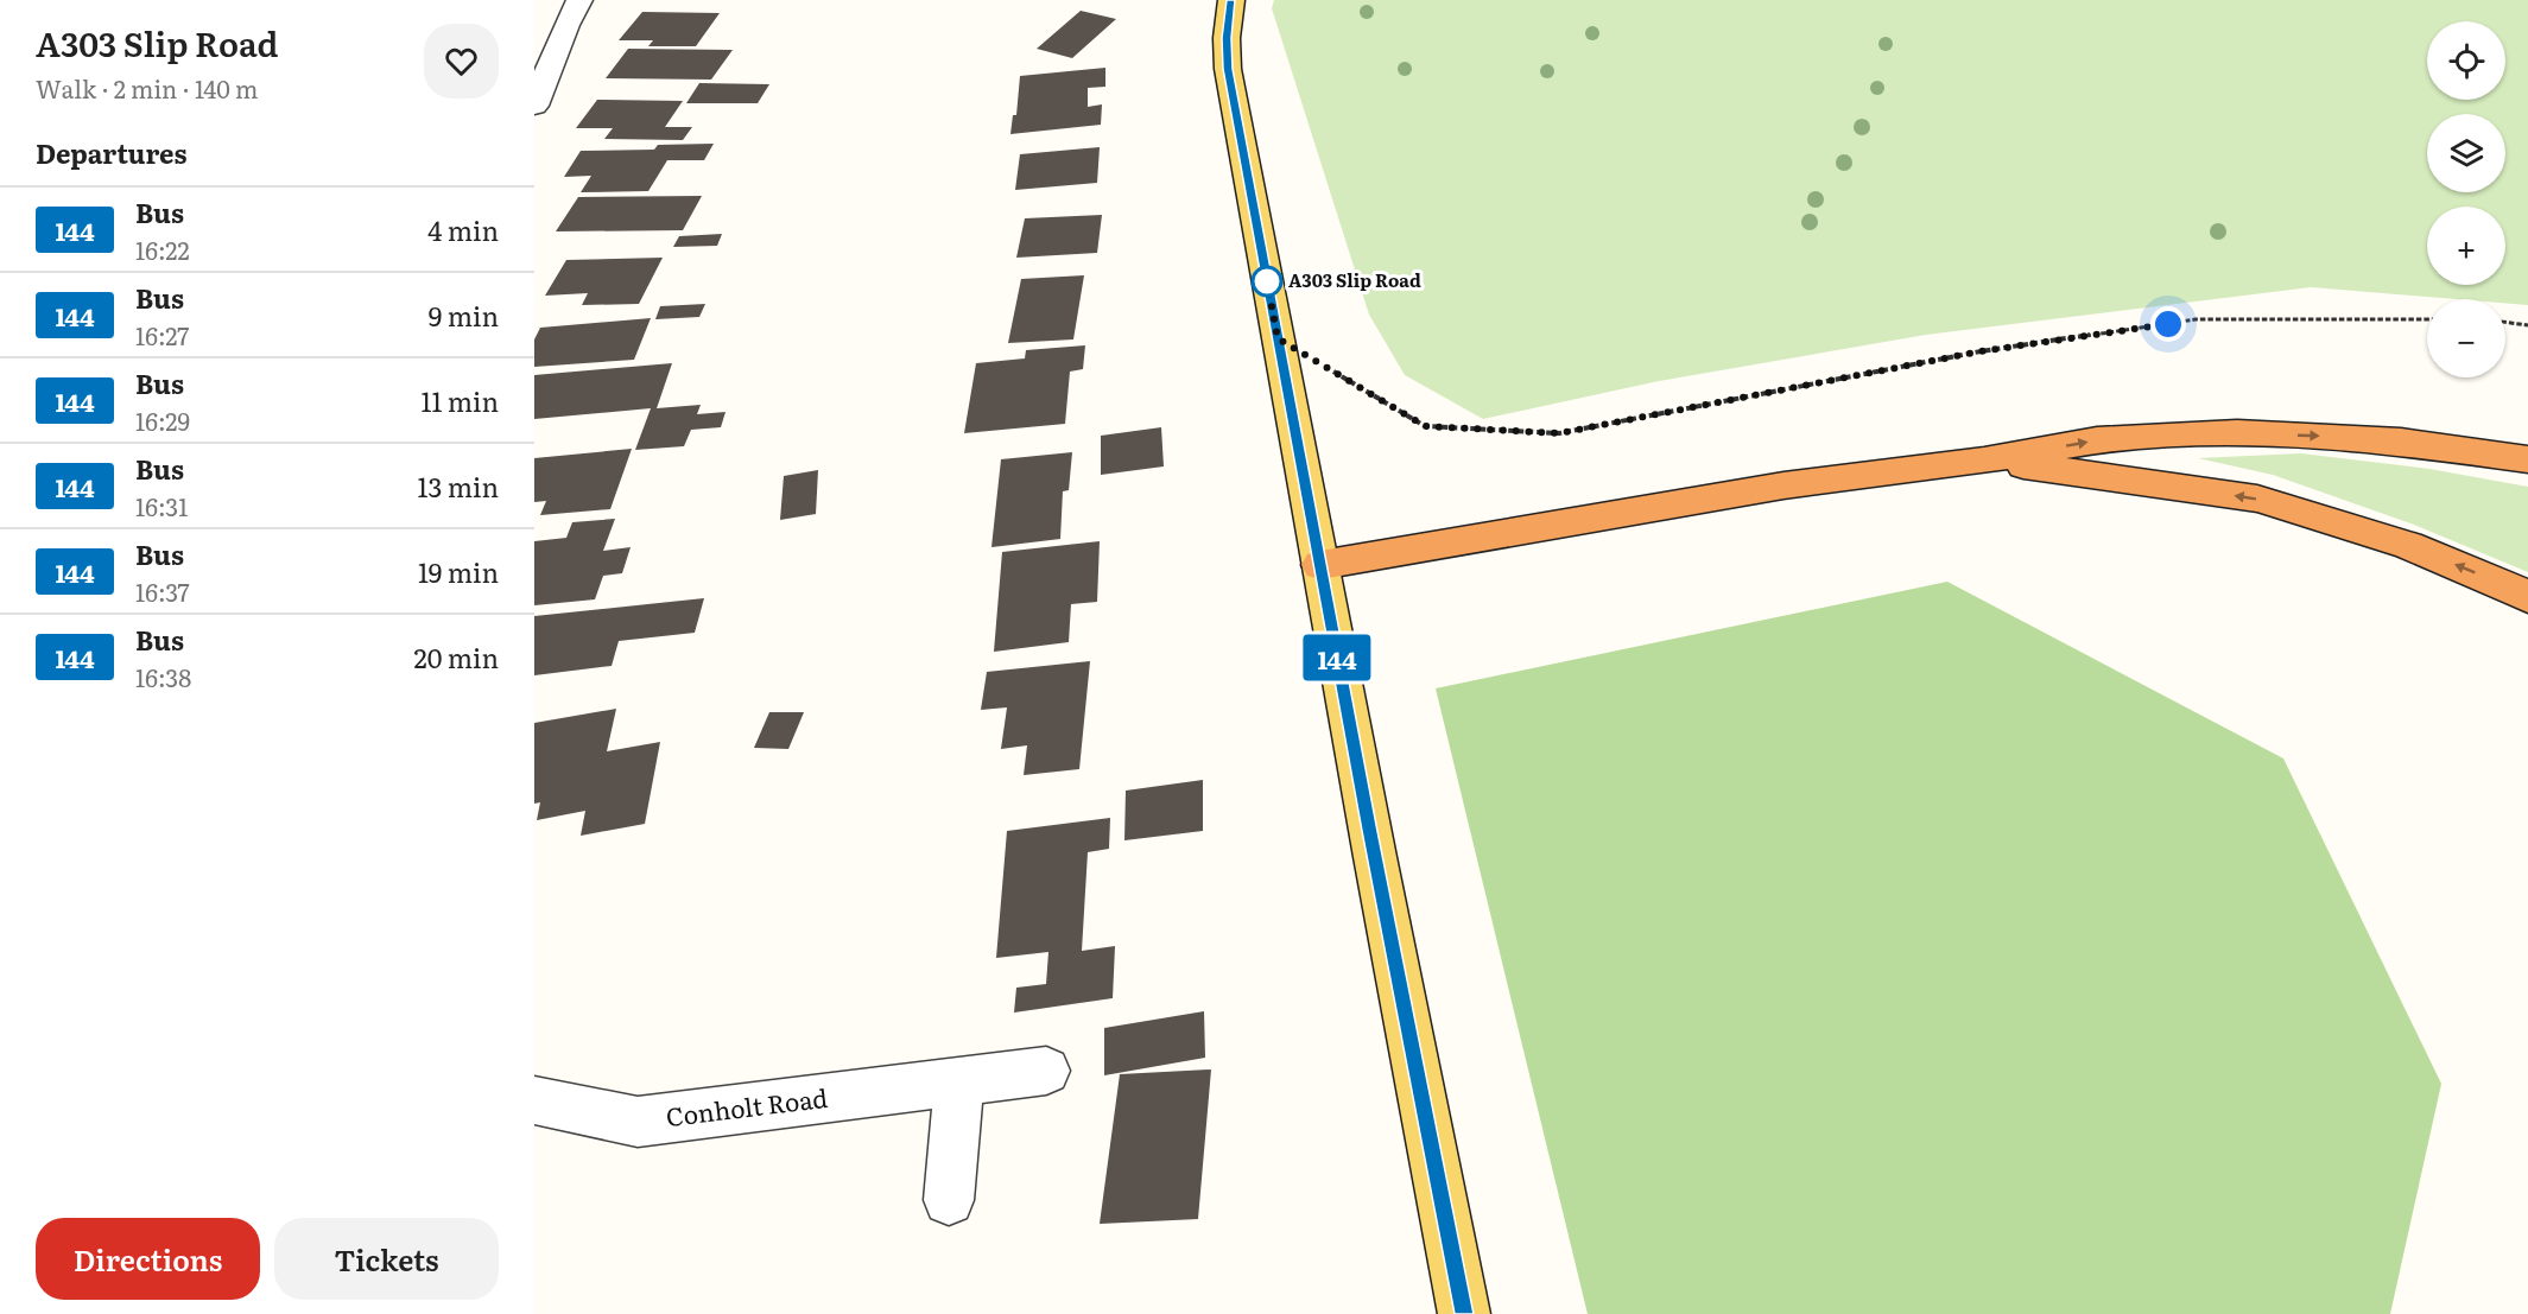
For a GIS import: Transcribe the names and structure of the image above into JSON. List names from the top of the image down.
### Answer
{
  "streets": {
    "street": ["Conholt Road"]
  },
  "places": ["A303 Slip Road"],
  "lines": ["bus line 144"],
  "page": {
    "heading": [
      ["A303 Slip Road", "Walk · 2 min · 140 m"],
      "Departures"
    ],
    "on_map": "144",
    "map_buttons": ["+", "−"],
    "list": [
      {
        "mark": "144",
        "name": "Bus",
        "note": "16:22",
        "value": "4 min"
      },
      {
        "mark": "144",
        "name": "Bus",
        "note": "16:27",
        "value": "9 min"
      },
      {
        "mark": "144",
        "name": "Bus",
        "note": "16:29",
        "value": "11 min"
      },
      {
        "mark": "144",
        "name": "Bus",
        "note": "16:31",
        "value": "13 min"
      },
      {
        "mark": "144",
        "name": "Bus",
        "note": "16:37",
        "value": "19 min"
      },
      {
        "mark": "144",
        "name": "Bus",
        "note": "16:38",
        "value": "20 min"
      }
    ],
    "buttons": ["Directions", "Tickets"]
  }
}
